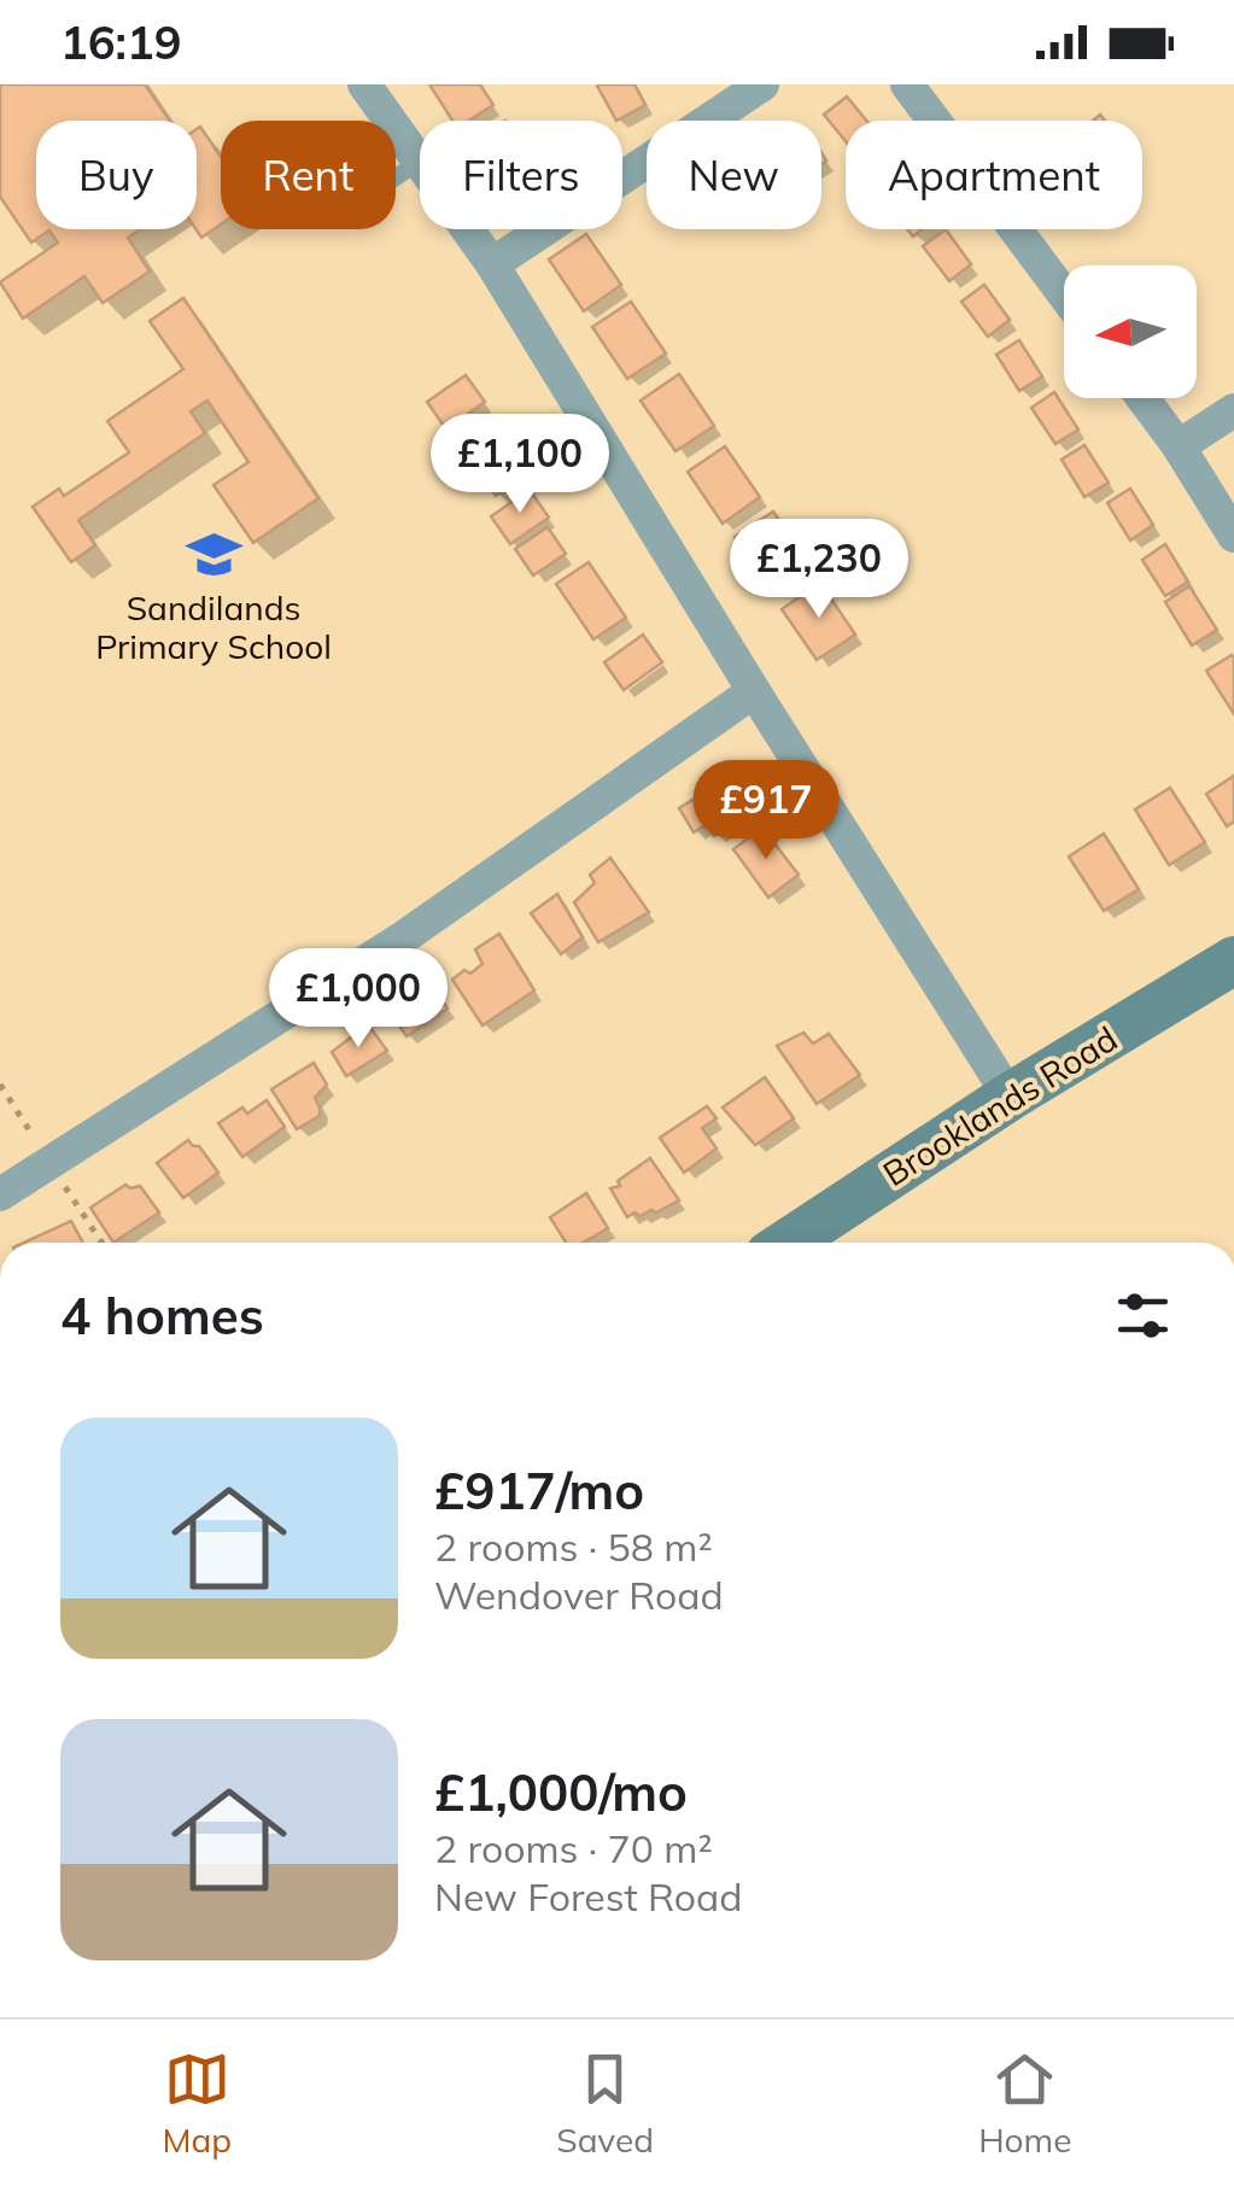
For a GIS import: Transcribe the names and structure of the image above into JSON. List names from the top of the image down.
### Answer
{
  "streets": {
    "street": ["Brooklands Road"]
  },
  "places": {
    "school or university": ["Sandilands Primary School"]
  },
  "north": "left",
  "page": {
    "status": "16:19",
    "chip": [
      "Buy",
      "Rent",
      "Filters",
      "New",
      "Apartment"
    ],
    "price": [
      "£1,100",
      "£1,230",
      "£917",
      "£1,000"
    ],
    "heading": "4 homes",
    "list": [
      {
        "name": "£917/mo",
        "note": "2 rooms · 58 m² · Wendover Road"
      },
      {
        "name": "£1,000/mo",
        "note": "2 rooms · 70 m² · New Forest Road"
      }
    ],
    "tabs": ["Map", "Saved", "Home"]
  }
}
